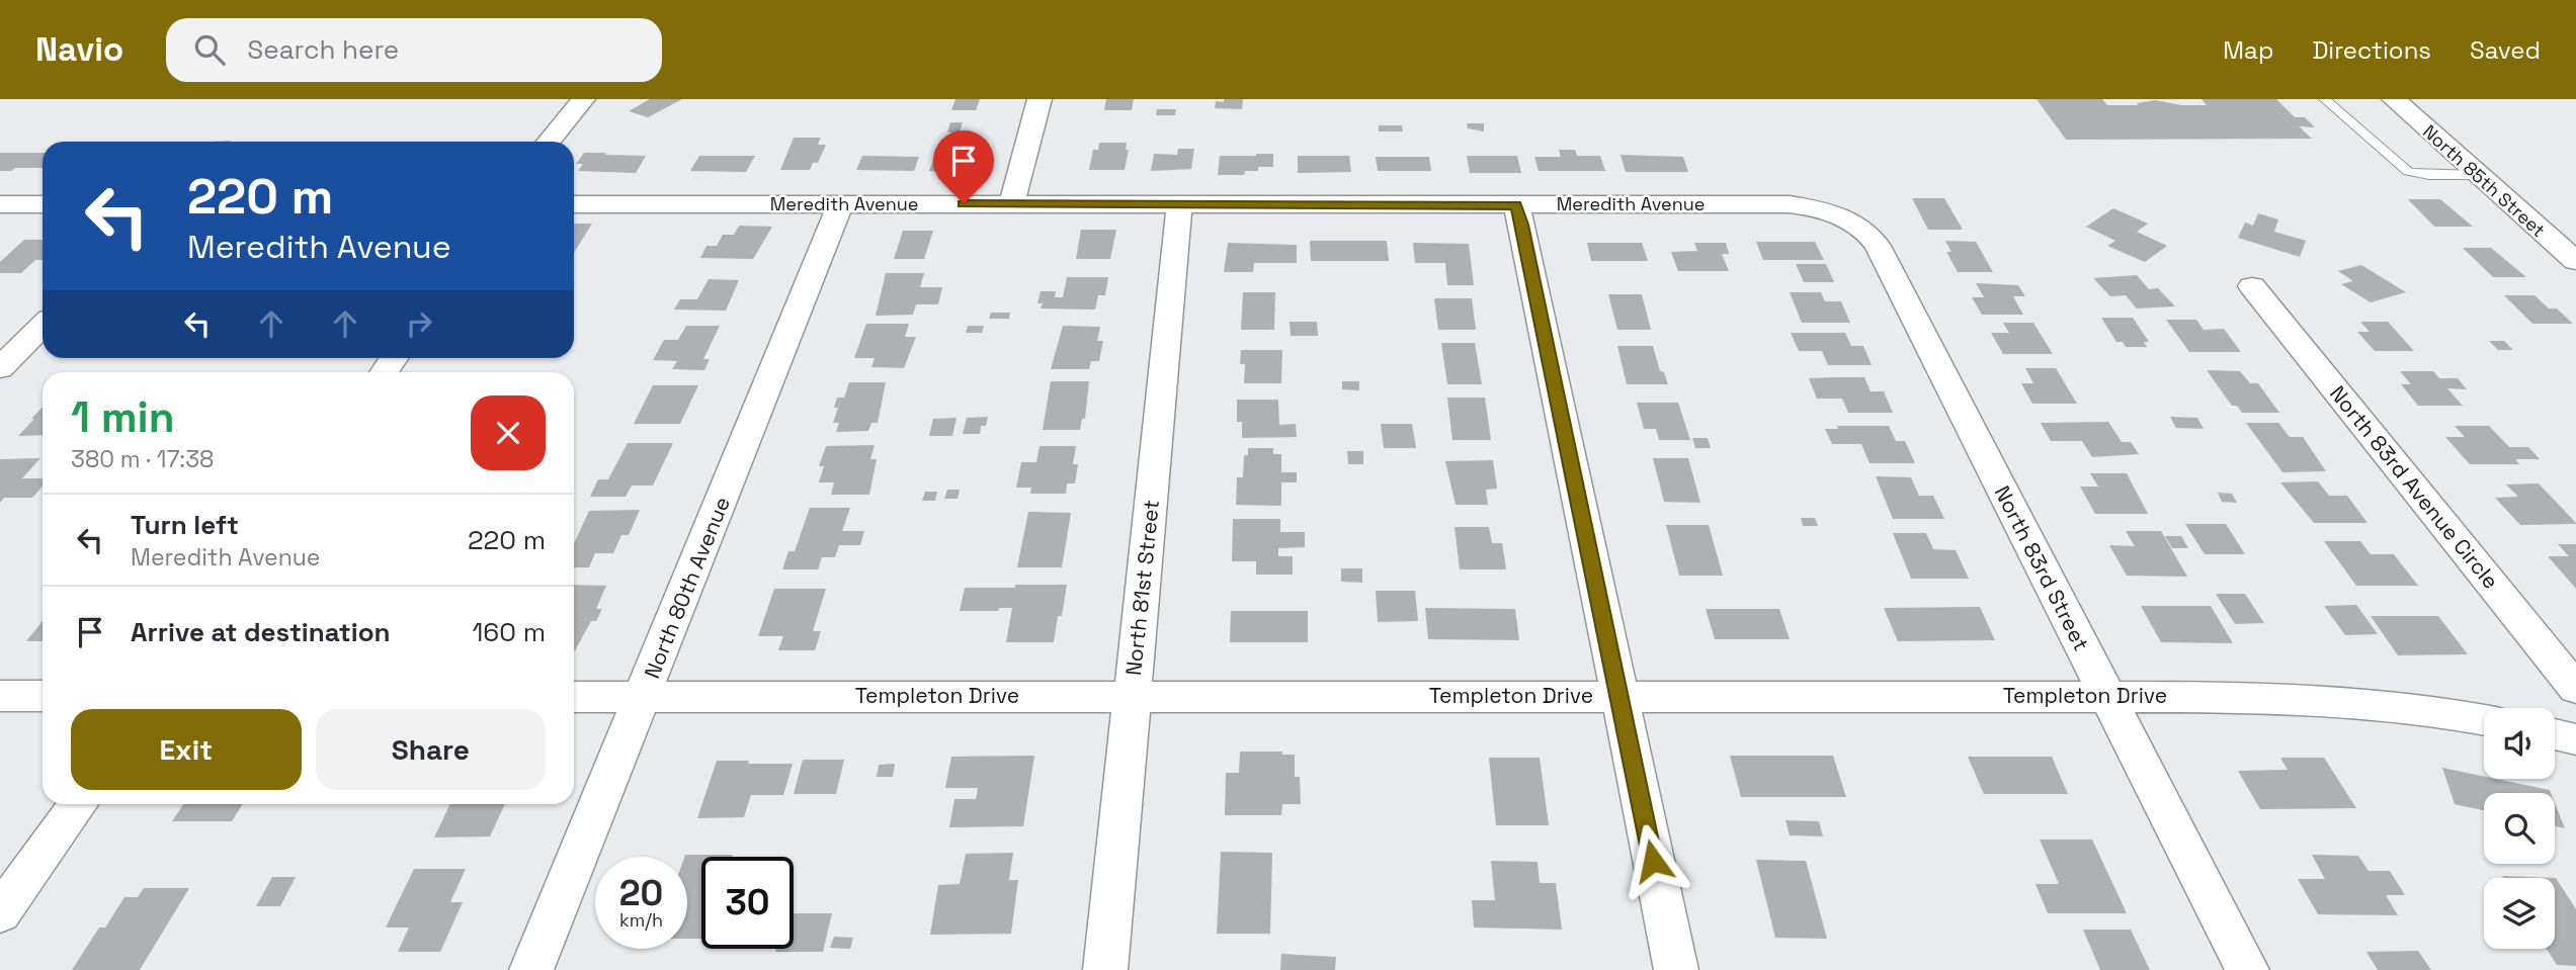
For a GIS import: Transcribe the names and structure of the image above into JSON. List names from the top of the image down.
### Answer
{
  "streets": {
    "street": [
      "North 85th Street",
      "Meredith Avenue",
      "North 83rd Avenue Circle",
      "North 83rd Street",
      "North 80th Avenue",
      "North 81st Street",
      "Templeton Drive"
    ]
  },
  "crossings": [
    ["Meredith Avenue", "North 83rd Street"],
    ["Meredith Avenue", "North 80th Avenue"],
    ["Meredith Avenue", "North 81st Street"],
    ["North 83rd Street", "Templeton Drive"],
    ["North 80th Avenue", "Templeton Drive"],
    ["North 81st Street", "Templeton Drive"]
  ],
  "page": {
    "header": "Navio",
    "search": "Search here",
    "nav": ["Map", "Directions", "Saved"],
    "turn": ["220 m", "Meredith Avenue"],
    "heading": ["1 min", "380 m · 17:38"],
    "list": [
      {
        "name": "Turn left",
        "note": "Meredith Avenue",
        "value": "220 m"
      },
      {
        "name": "Arrive at destination",
        "value": "160 m"
      }
    ],
    "buttons": ["Exit", "Share"],
    "speed": "20 km/h",
    "limit": "30"
  }
}
